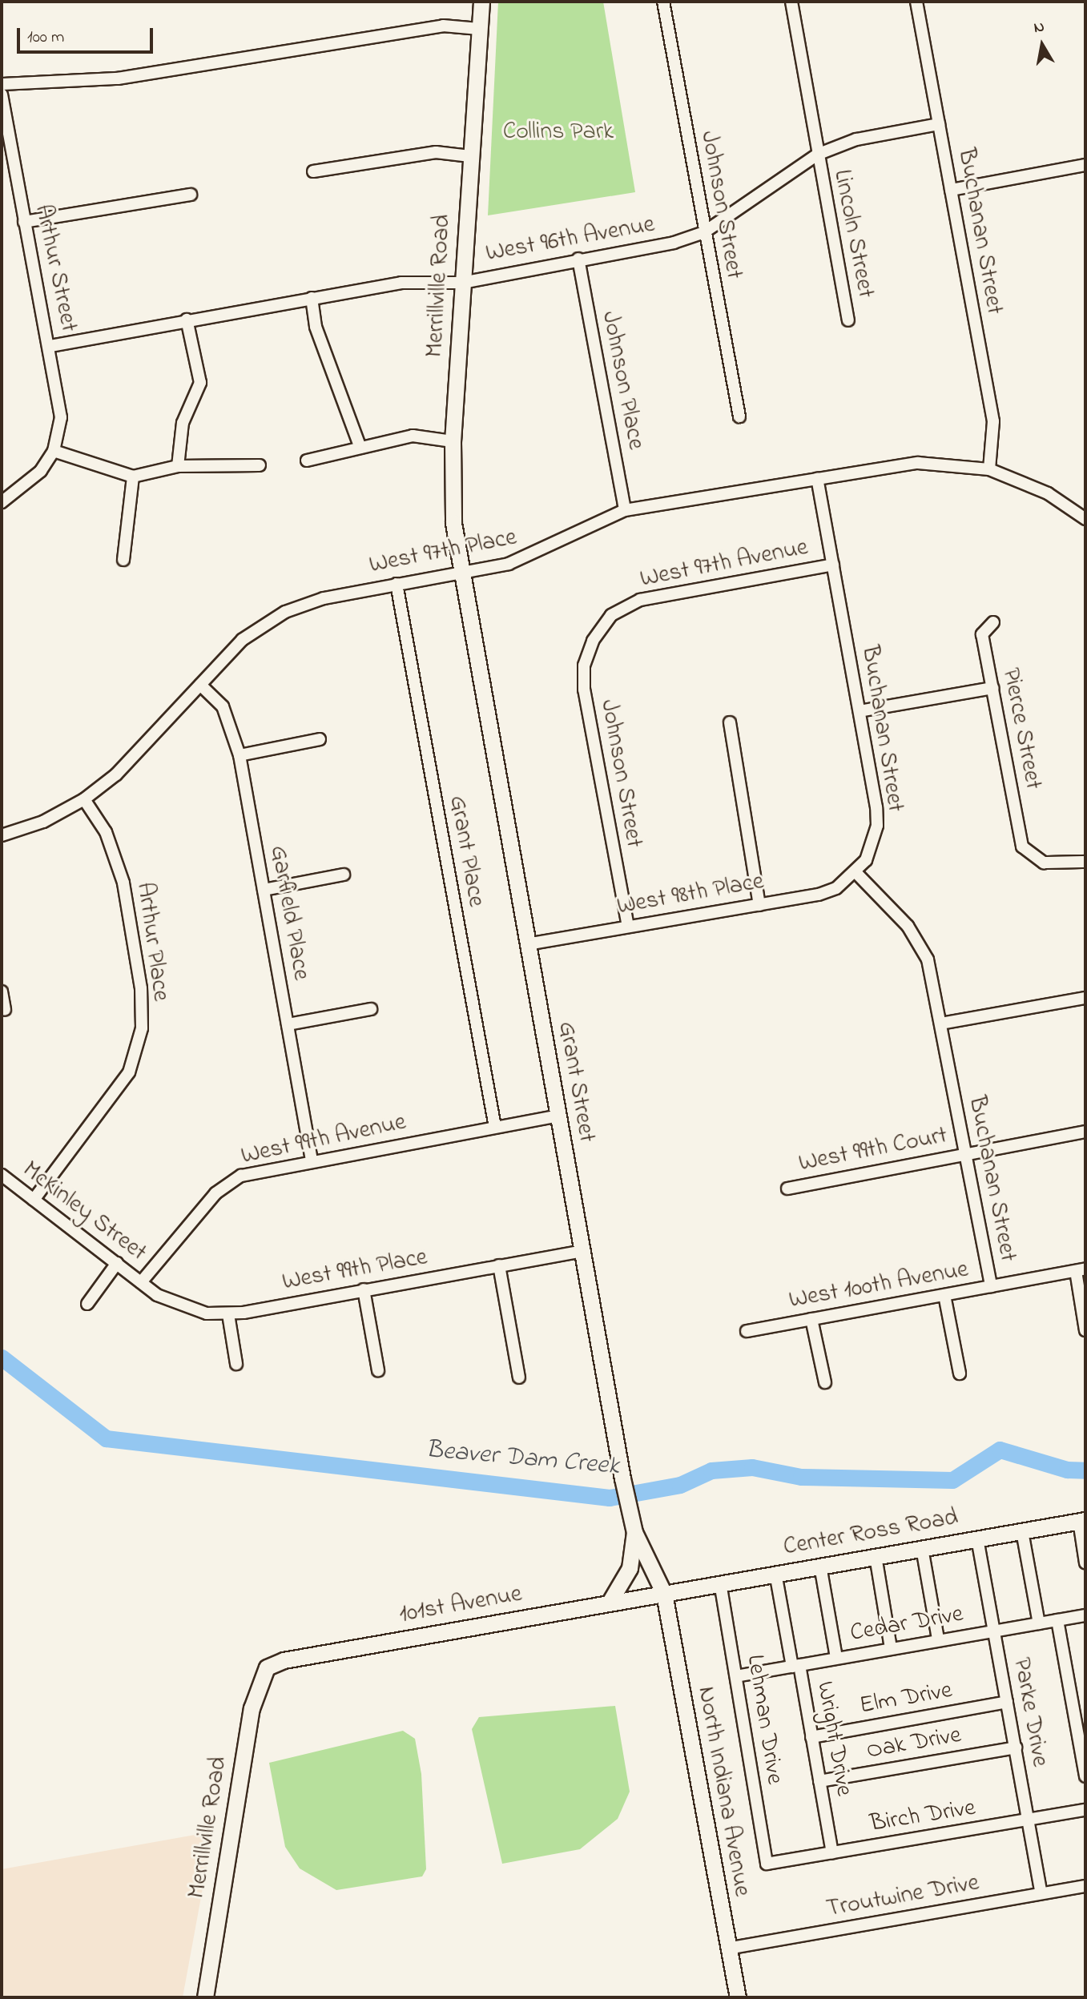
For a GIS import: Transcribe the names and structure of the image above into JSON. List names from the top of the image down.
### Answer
{
  "streets": {
    "street": [
      "Johnson Street",
      "Buchanan Street",
      "Lincoln Street",
      "West 96th Avenue",
      "Arthur Street",
      "Merrillville Road",
      "Johnson Place",
      "West 97th Place",
      "West 97th Avenue",
      "Pierce Street",
      "Grant Place",
      "West 98th Place",
      "Garfield Place",
      "Arthur Place",
      "Grant Street",
      "West 99th Avenue",
      "West 99th Court",
      "McKinley Street",
      "West 99th Place",
      "West 100th Avenue",
      "Center Ross Road",
      "101st Avenue",
      "Cedar Drive",
      "Elm Drive",
      "Parke Drive",
      "Lehman Drive",
      "Wright Drive",
      "Oak Drive",
      "North Indiana Avenue",
      "Birch Drive",
      "Troutwine Drive"
    ]
  },
  "crossings": [
    ["Johnson Street", "West 96th Avenue"],
    ["Johnson Street", "West 97th Avenue"],
    ["Johnson Street", "West 98th Place"],
    ["Buchanan Street", "West 96th Avenue"],
    ["Buchanan Street", "West 97th Place"],
    ["Buchanan Street", "West 97th Avenue"],
    ["Buchanan Street", "West 98th Place"],
    ["Buchanan Street", "West 99th Court"],
    ["Buchanan Street", "West 100th Avenue"],
    ["Lincoln Street", "West 96th Avenue"],
    ["West 96th Avenue", "Arthur Street"],
    ["West 96th Avenue", "Merrillville Road"],
    ["West 96th Avenue", "Johnson Place"],
    ["Merrillville Road", "West 97th Place"],
    ["Merrillville Road", "Grant Street"],
    ["Merrillville Road", "101st Avenue"],
    ["Johnson Place", "West 97th Place"],
    ["West 97th Place", "Grant Place"],
    ["West 97th Place", "Garfield Place"],
    ["West 97th Place", "Arthur Place"],
    ["West 97th Place", "Grant Street"],
    ["Grant Place", "West 99th Avenue"],
    ["West 98th Place", "Grant Street"],
    ["Garfield Place", "West 99th Avenue"],
    ["Arthur Place", "McKinley Street"],
    ["Grant Street", "West 99th Avenue"],
    ["Grant Street", "West 99th Place"],
    ["Grant Street", "Center Ross Road"],
    ["Grant Street", "101st Avenue"],
    ["Grant Street", "North Indiana Avenue"],
    ["West 99th Avenue", "McKinley Street"],
    ["West 99th Avenue", "West 99th Place"],
    ["McKinley Street", "West 99th Place"],
    ["Center Ross Road", "101st Avenue"],
    ["Center Ross Road", "Parke Drive"],
    ["Center Ross Road", "Lehman Drive"],
    ["Center Ross Road", "Wright Drive"],
    ["Center Ross Road", "North Indiana Avenue"],
    ["101st Avenue", "North Indiana Avenue"],
    ["Cedar Drive", "Parke Drive"],
    ["Cedar Drive", "Lehman Drive"],
    ["Cedar Drive", "Wright Drive"],
    ["Elm Drive", "Parke Drive"],
    ["Elm Drive", "Wright Drive"],
    ["Parke Drive", "Oak Drive"],
    ["Parke Drive", "Birch Drive"],
    ["Parke Drive", "Troutwine Drive"],
    ["Lehman Drive", "Birch Drive"],
    ["Wright Drive", "Oak Drive"],
    ["Wright Drive", "Birch Drive"],
    ["North Indiana Avenue", "Troutwine Drive"]
  ],
  "water": ["Beaver Dam Creek"],
  "parks": ["Collins Park"],
  "scale_bar": "100 m",
  "north": "top"
}
